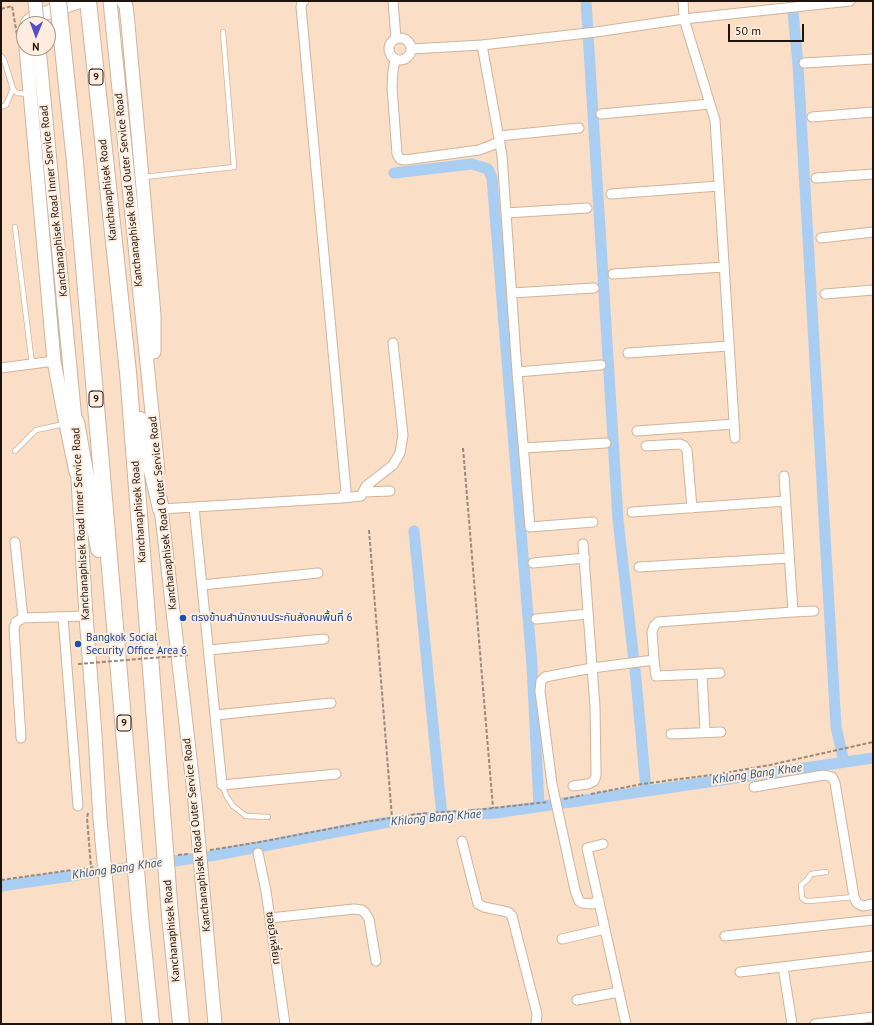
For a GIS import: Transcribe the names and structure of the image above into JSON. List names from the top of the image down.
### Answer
{
  "streets": {
    "highway": ["9", "Kanchanaphisek Road"],
    "main road": ["Kanchanaphisek Road Outer Service Road", "Kanchanaphisek Road Inner Service Road"],
    "street": ["ซอยวีเหลี่ยม"]
  },
  "water": ["Khlong Bang Khae"],
  "places": ["ตรงข้ามสำนักงานประกันสังคมพื้นที่ 6", "Bangkok Social Security Office Area 6"],
  "scale_bar": "50 m",
  "north": "bottom"
}
